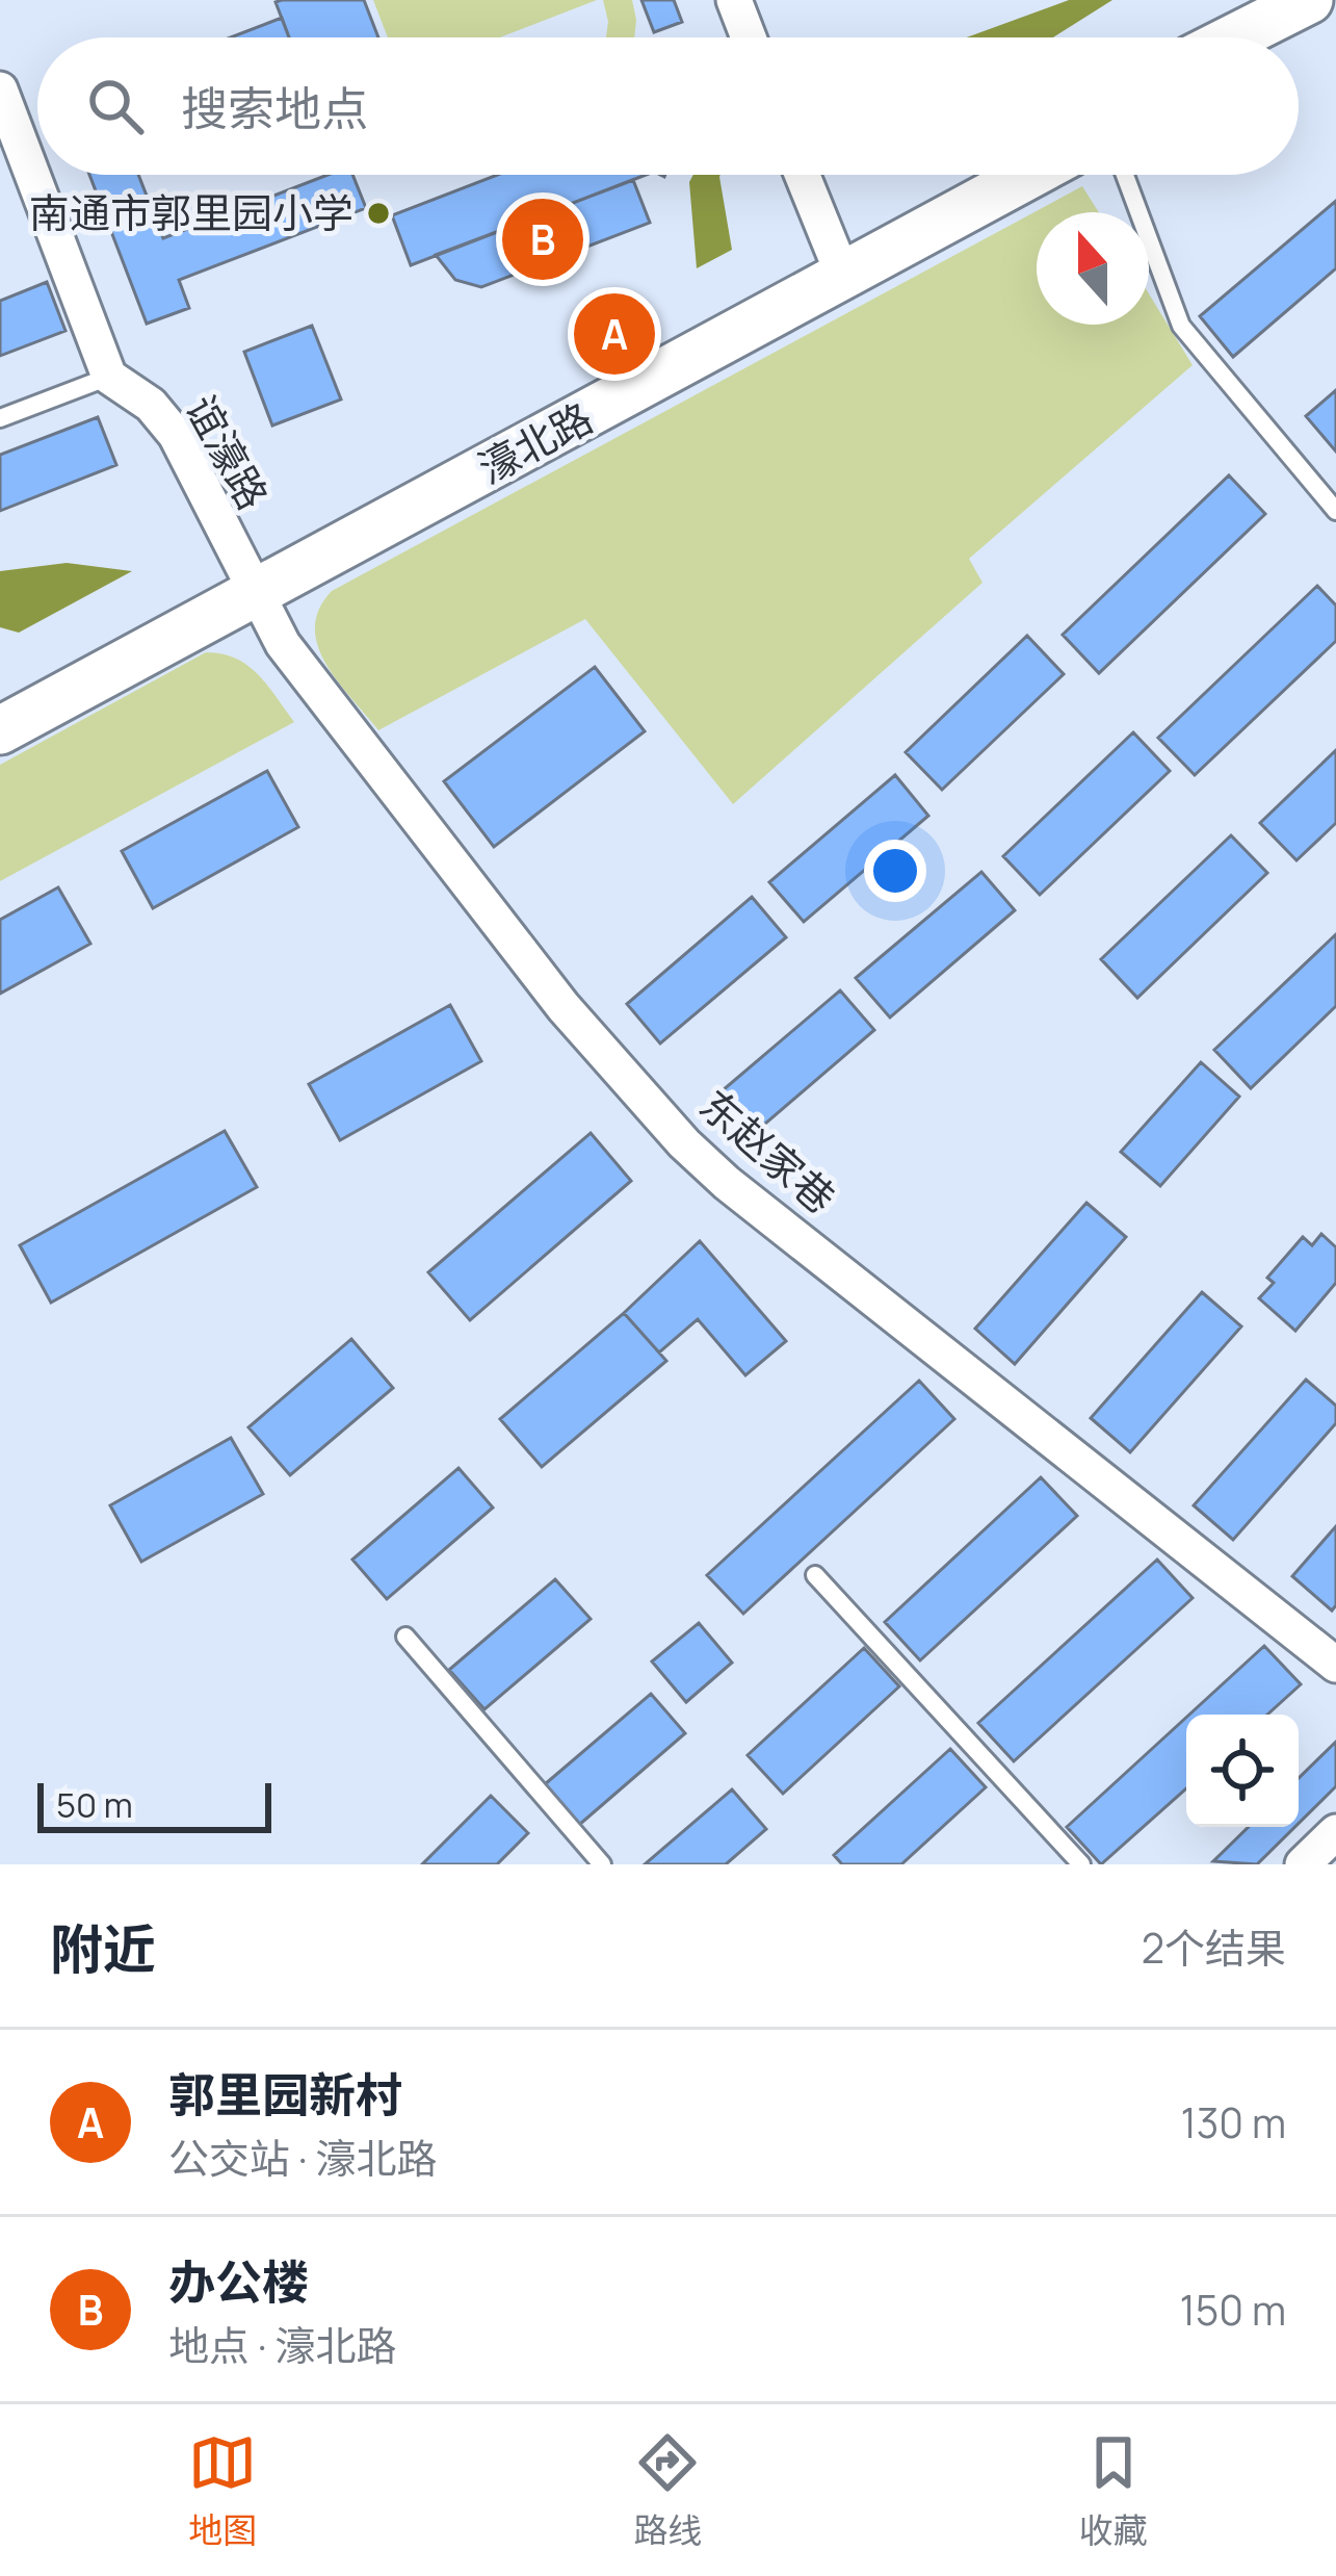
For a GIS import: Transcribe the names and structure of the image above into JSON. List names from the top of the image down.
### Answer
{
  "streets": {
    "street": ["濠北路", "谊濠路", "东赵家巷"]
  },
  "crossings": [
    ["濠北路", "谊濠路"],
    ["濠北路", "东赵家巷"],
    ["谊濠路", "东赵家巷"]
  ],
  "places": ["南通市郭里园小学"],
  "scale_bar": "50 m",
  "north": "top",
  "page": {
    "search": "搜索地点",
    "pins": ["B", "A"],
    "scale": "50 m",
    "heading": ["附近", "2个结果"],
    "list": [
      {
        "mark": "A",
        "name": "郭里园新村",
        "note": "公交站 · 濠北路",
        "value": "130 m"
      },
      {
        "mark": "B",
        "name": "办公楼",
        "note": "地点 · 濠北路",
        "value": "150 m"
      }
    ],
    "nav": ["地图", "路线", "收藏"]
  }
}
